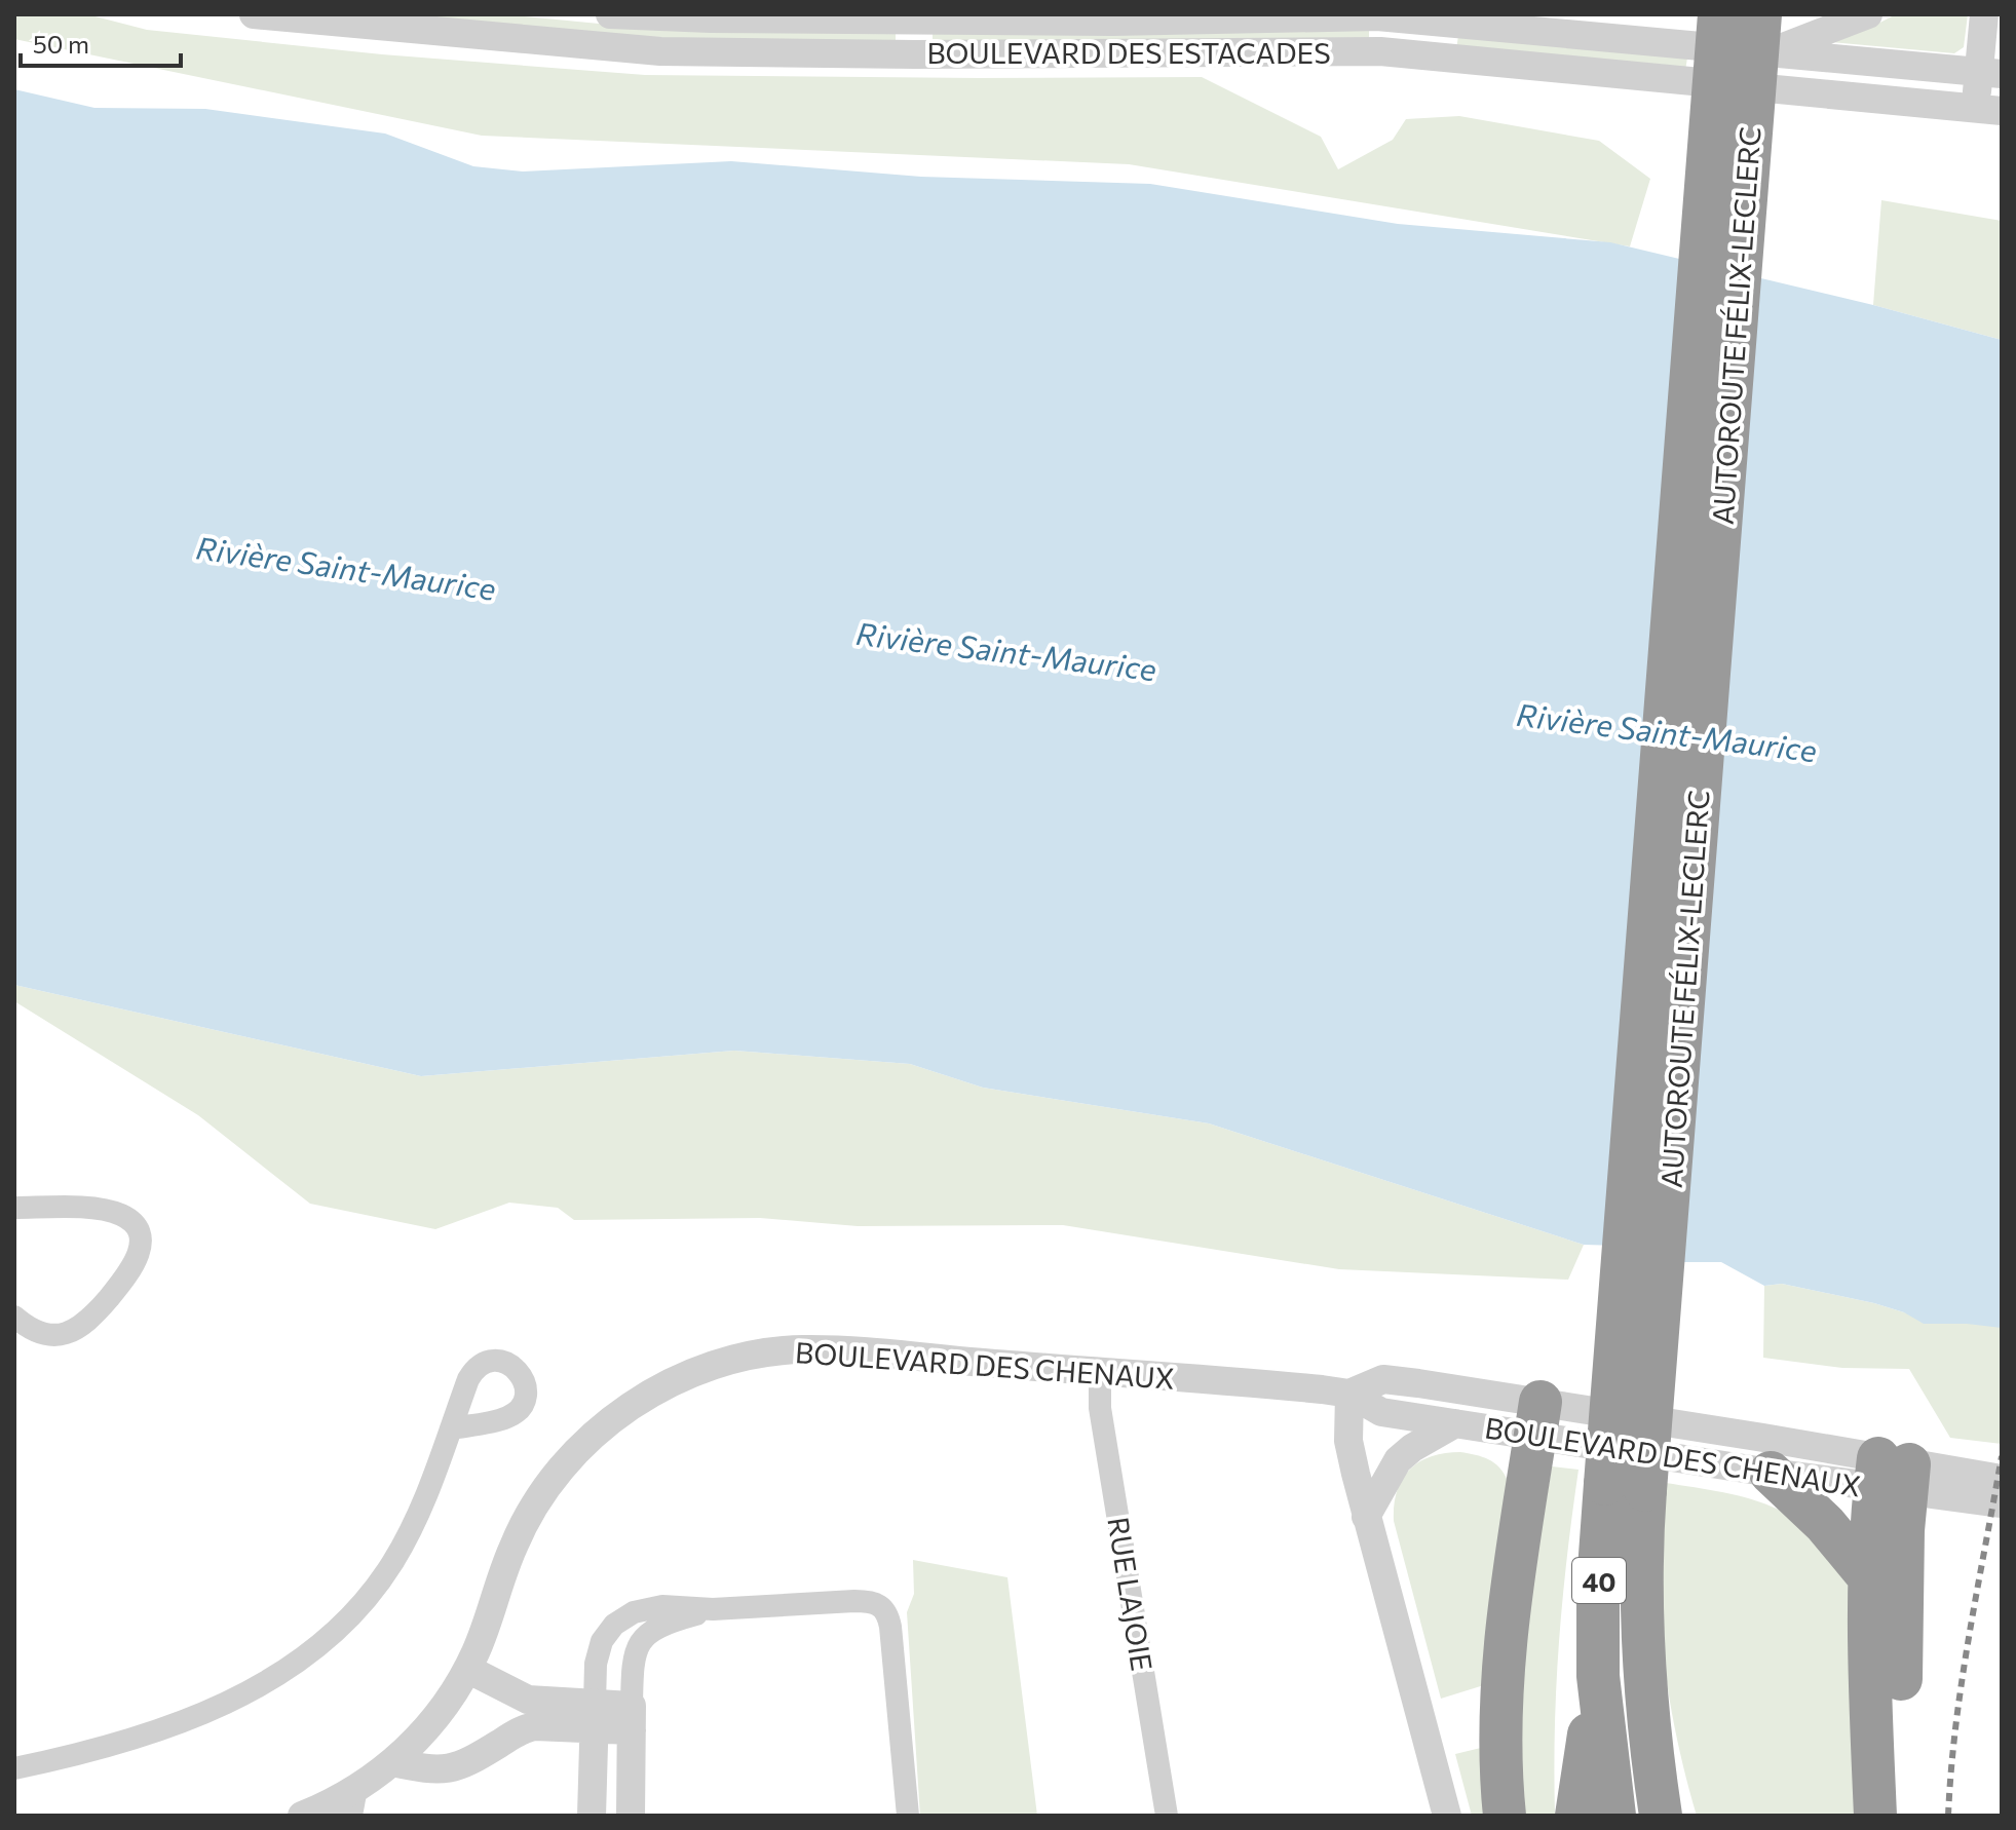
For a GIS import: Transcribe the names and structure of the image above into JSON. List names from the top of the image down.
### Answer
{
  "streets": {
    "highway": ["AUTOROUTE FÉLIX-LECLERC", "40"],
    "street": ["BOULEVARD DES ESTACADES", "BOULEVARD DES CHENAUX", "RUE LAJOIE"]
  },
  "crossings": [
    ["BOULEVARD DES ESTACADES", "AUTOROUTE FÉLIX-LECLERC"],
    ["BOULEVARD DES CHENAUX", "RUE LAJOIE"]
  ],
  "water": ["Rivière Saint-Maurice"],
  "scale_bar": "50 m"
}
